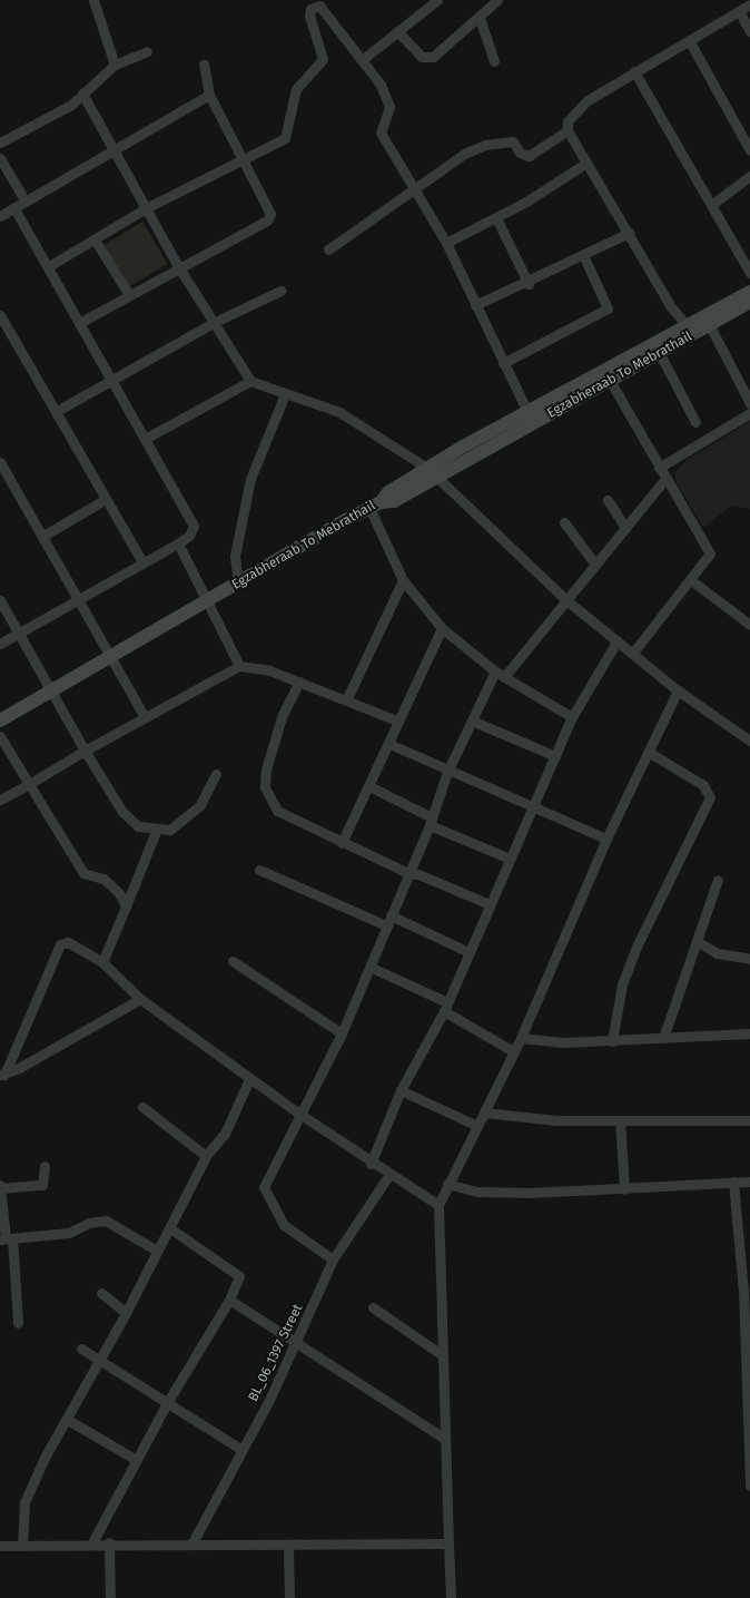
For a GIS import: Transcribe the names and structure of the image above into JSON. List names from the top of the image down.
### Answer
{
  "streets": {
    "main road": ["Egzabheraab To Mebrathail"],
    "street": ["BL_06_1397 Street"]
  }
}
